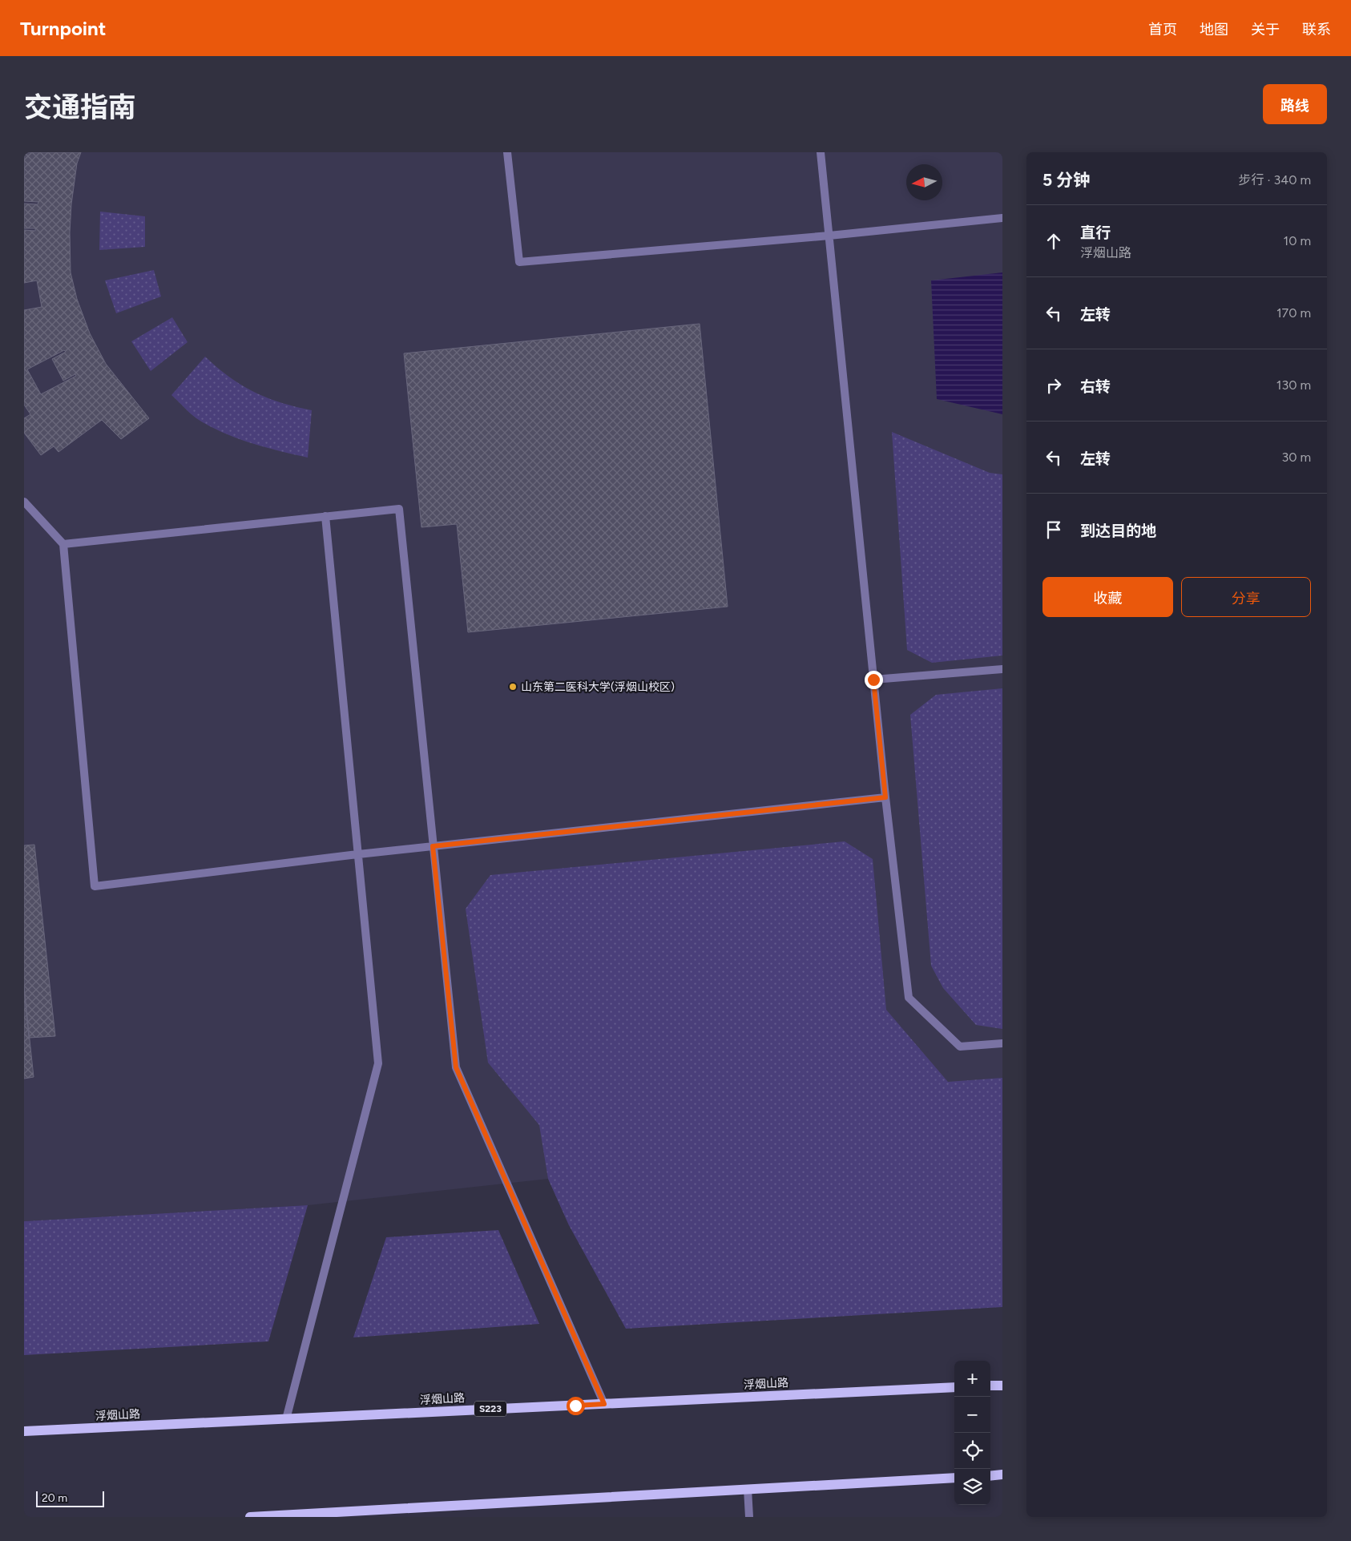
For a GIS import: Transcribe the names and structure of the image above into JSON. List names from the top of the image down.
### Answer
{
  "streets": {
    "main road": ["浮烟山路", "S223"]
  },
  "places": ["山东第二医科大学(浮烟山校区)"],
  "scale_bar": "20 m",
  "north": "left",
  "page": {
    "header": "Turnpoint",
    "nav": [
      "首页",
      "地图",
      "关于",
      "联系"
    ],
    "title": "交通指南",
    "buttons": [
      "路线",
      ["收藏", "分享"]
    ],
    "heading": ["5 分钟", "步行 · 340 m"],
    "list": [
      ["直行", "浮烟山路", "10 m"],
      ["左转", "170 m"],
      ["右转", "130 m"],
      ["左转", "30 m"],
      "到达目的地"
    ],
    "map_buttons": ["+", "−"],
    "scale": "20 m"
  }
}
